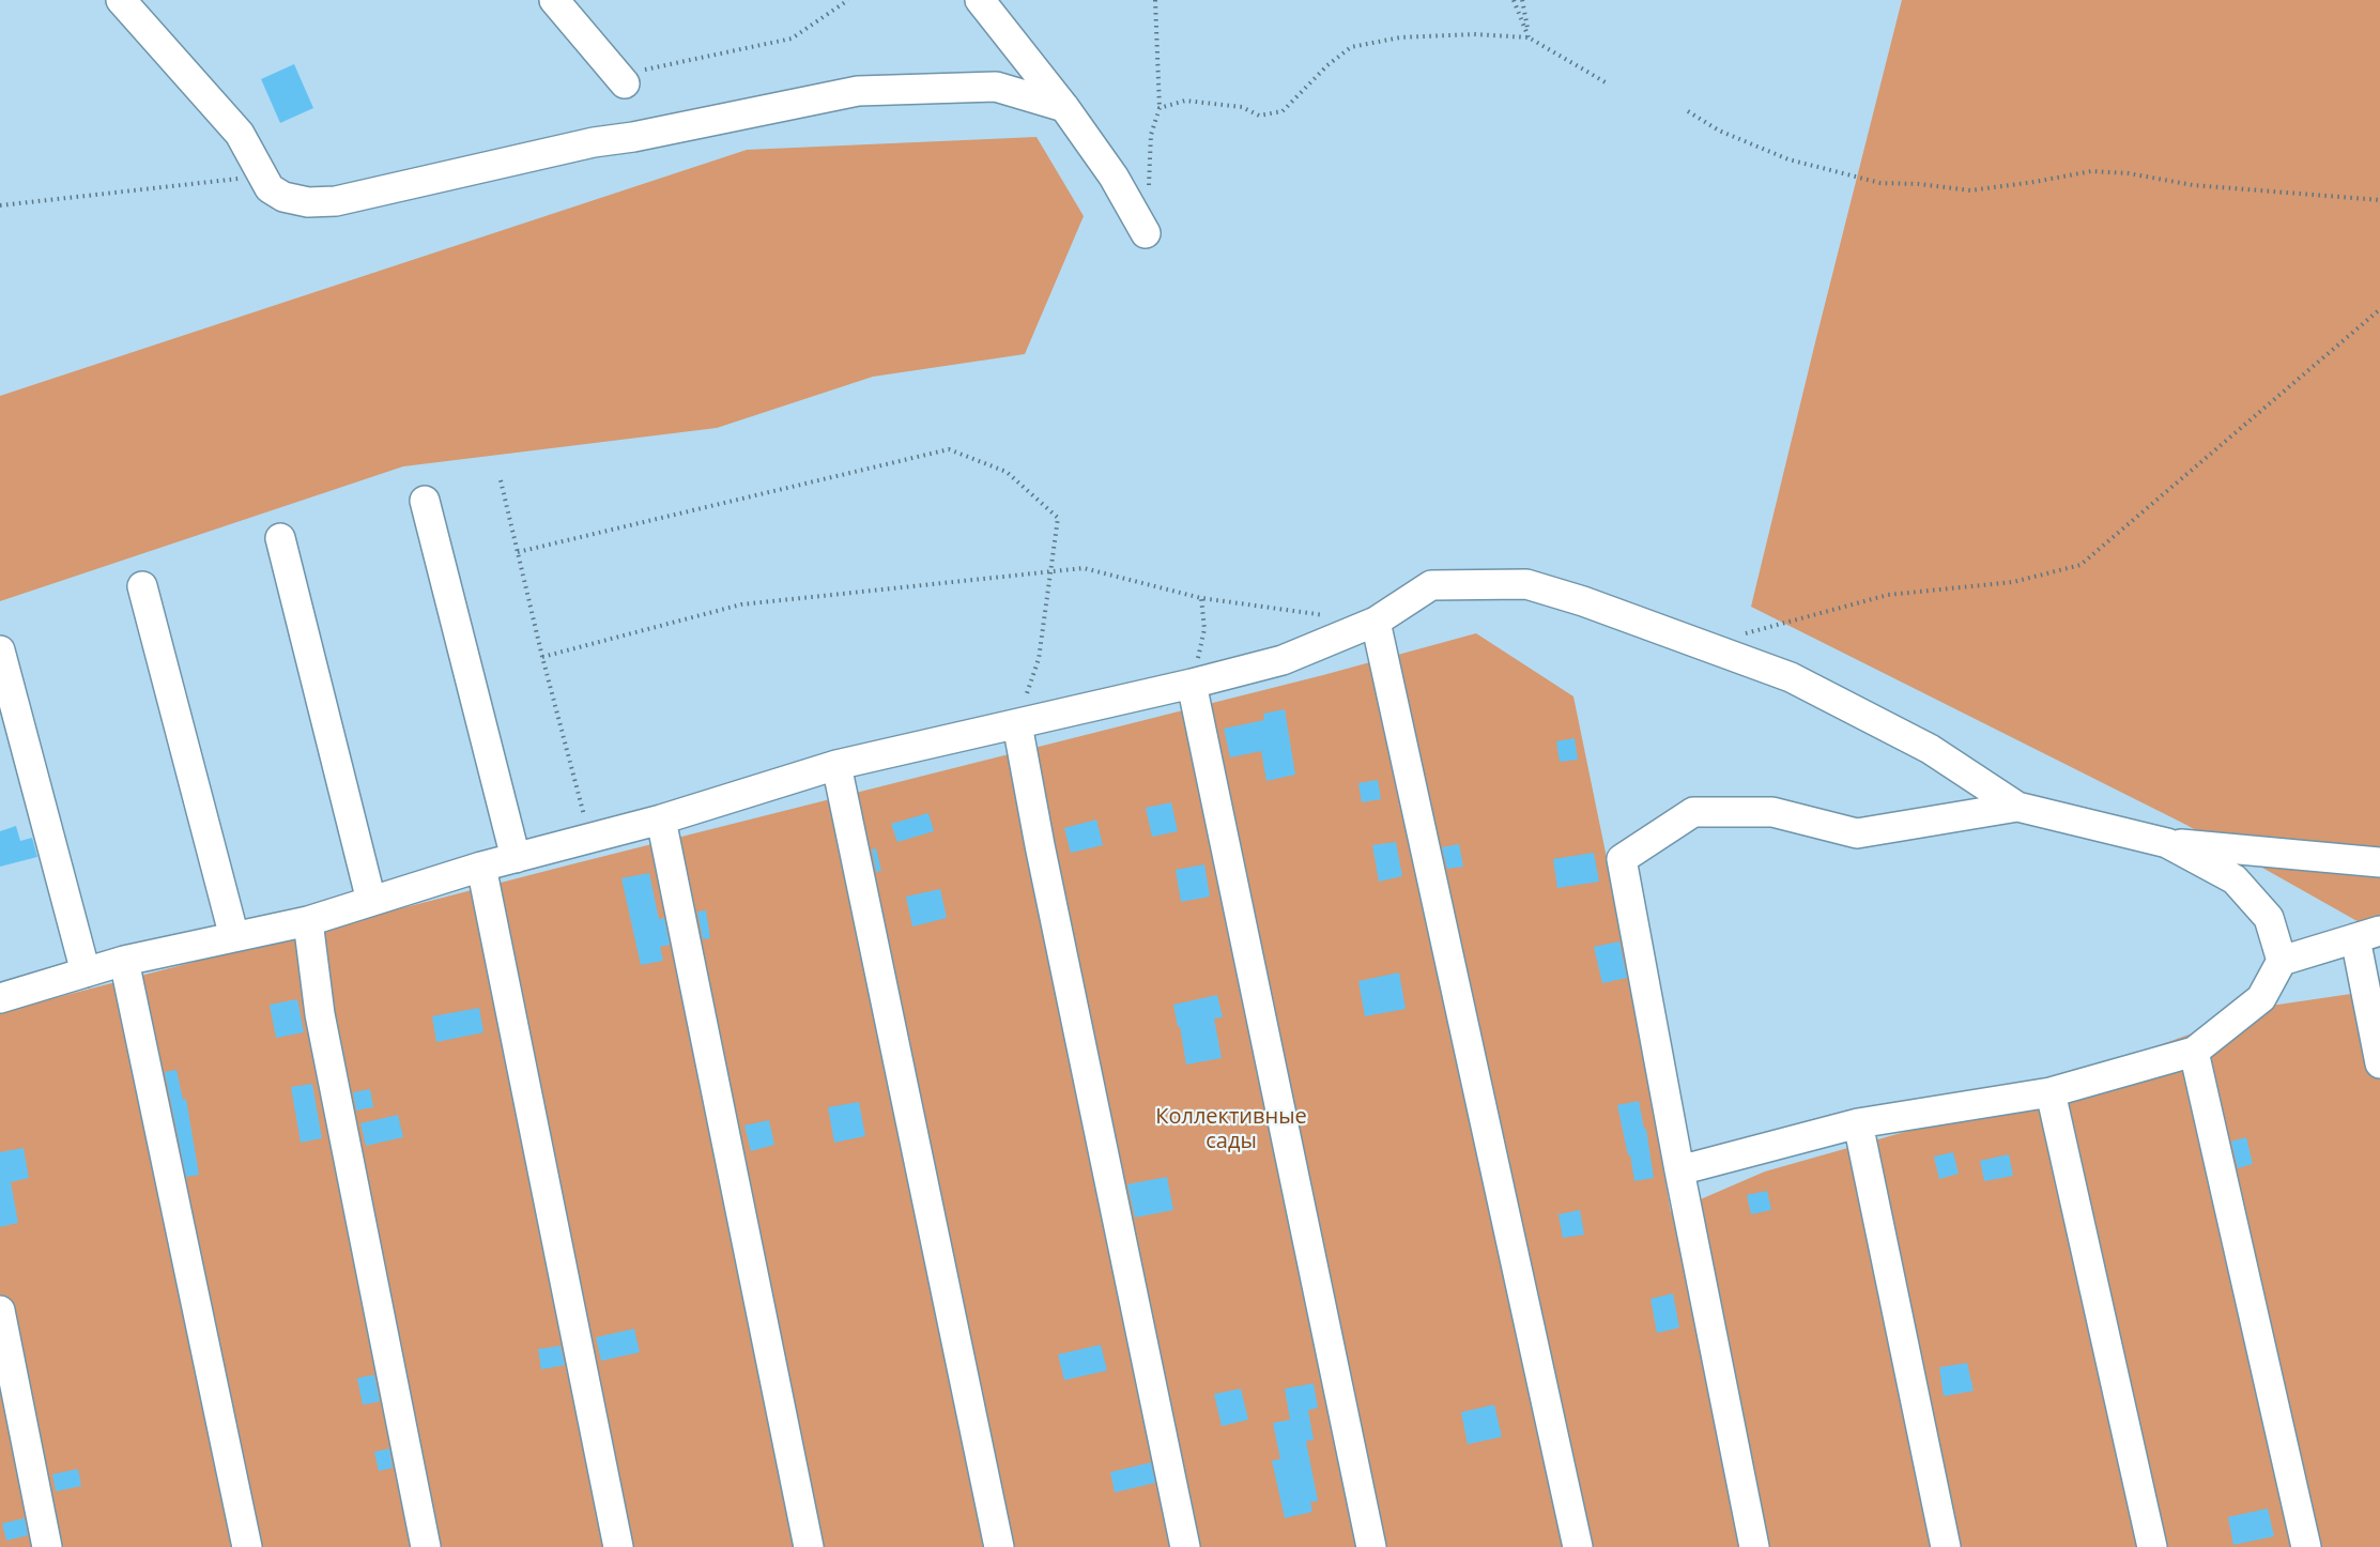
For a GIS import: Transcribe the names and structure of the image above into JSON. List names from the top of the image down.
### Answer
{
  "parks": ["Коллективные сады"]
}
